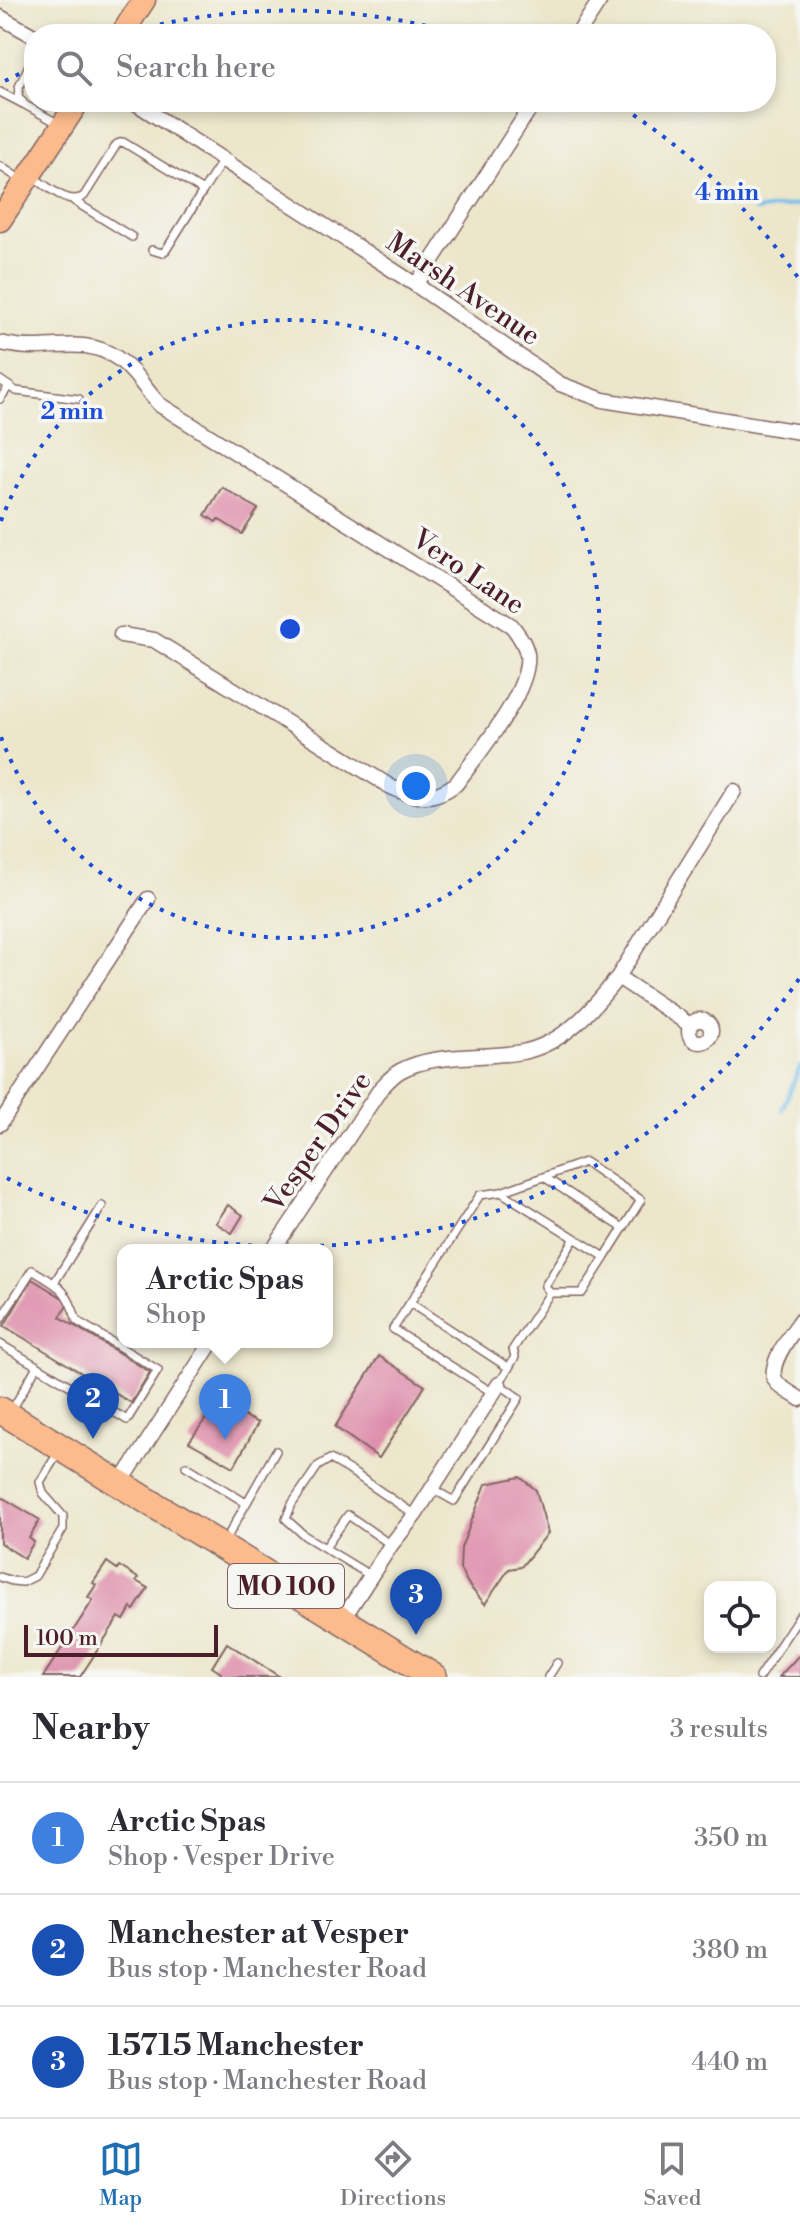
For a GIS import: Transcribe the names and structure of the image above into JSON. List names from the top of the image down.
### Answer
{
  "streets": {
    "highway": ["MO 100"],
    "street": ["Marsh Avenue", "Vero Lane", "Vesper Drive"]
  },
  "scale_bar": "100 m",
  "page": {
    "search": "Search here",
    "popup": ["Arctic Spas", "Shop"],
    "pins": ["2", "1", "3"],
    "scale": "100 m",
    "heading": ["Nearby", "3 results"],
    "list": [
      {
        "mark": "1",
        "name": "Arctic Spas",
        "note": "Shop · Vesper Drive",
        "value": "350 m"
      },
      {
        "mark": "2",
        "name": "Manchester at Vesper",
        "note": "Bus stop · Manchester Road",
        "value": "380 m"
      },
      {
        "mark": "3",
        "name": "15715 Manchester",
        "note": "Bus stop · Manchester Road",
        "value": "440 m"
      }
    ],
    "nav": ["Map", "Directions", "Saved"]
  },
  "rings": ["4 min", "2 min"]
}
